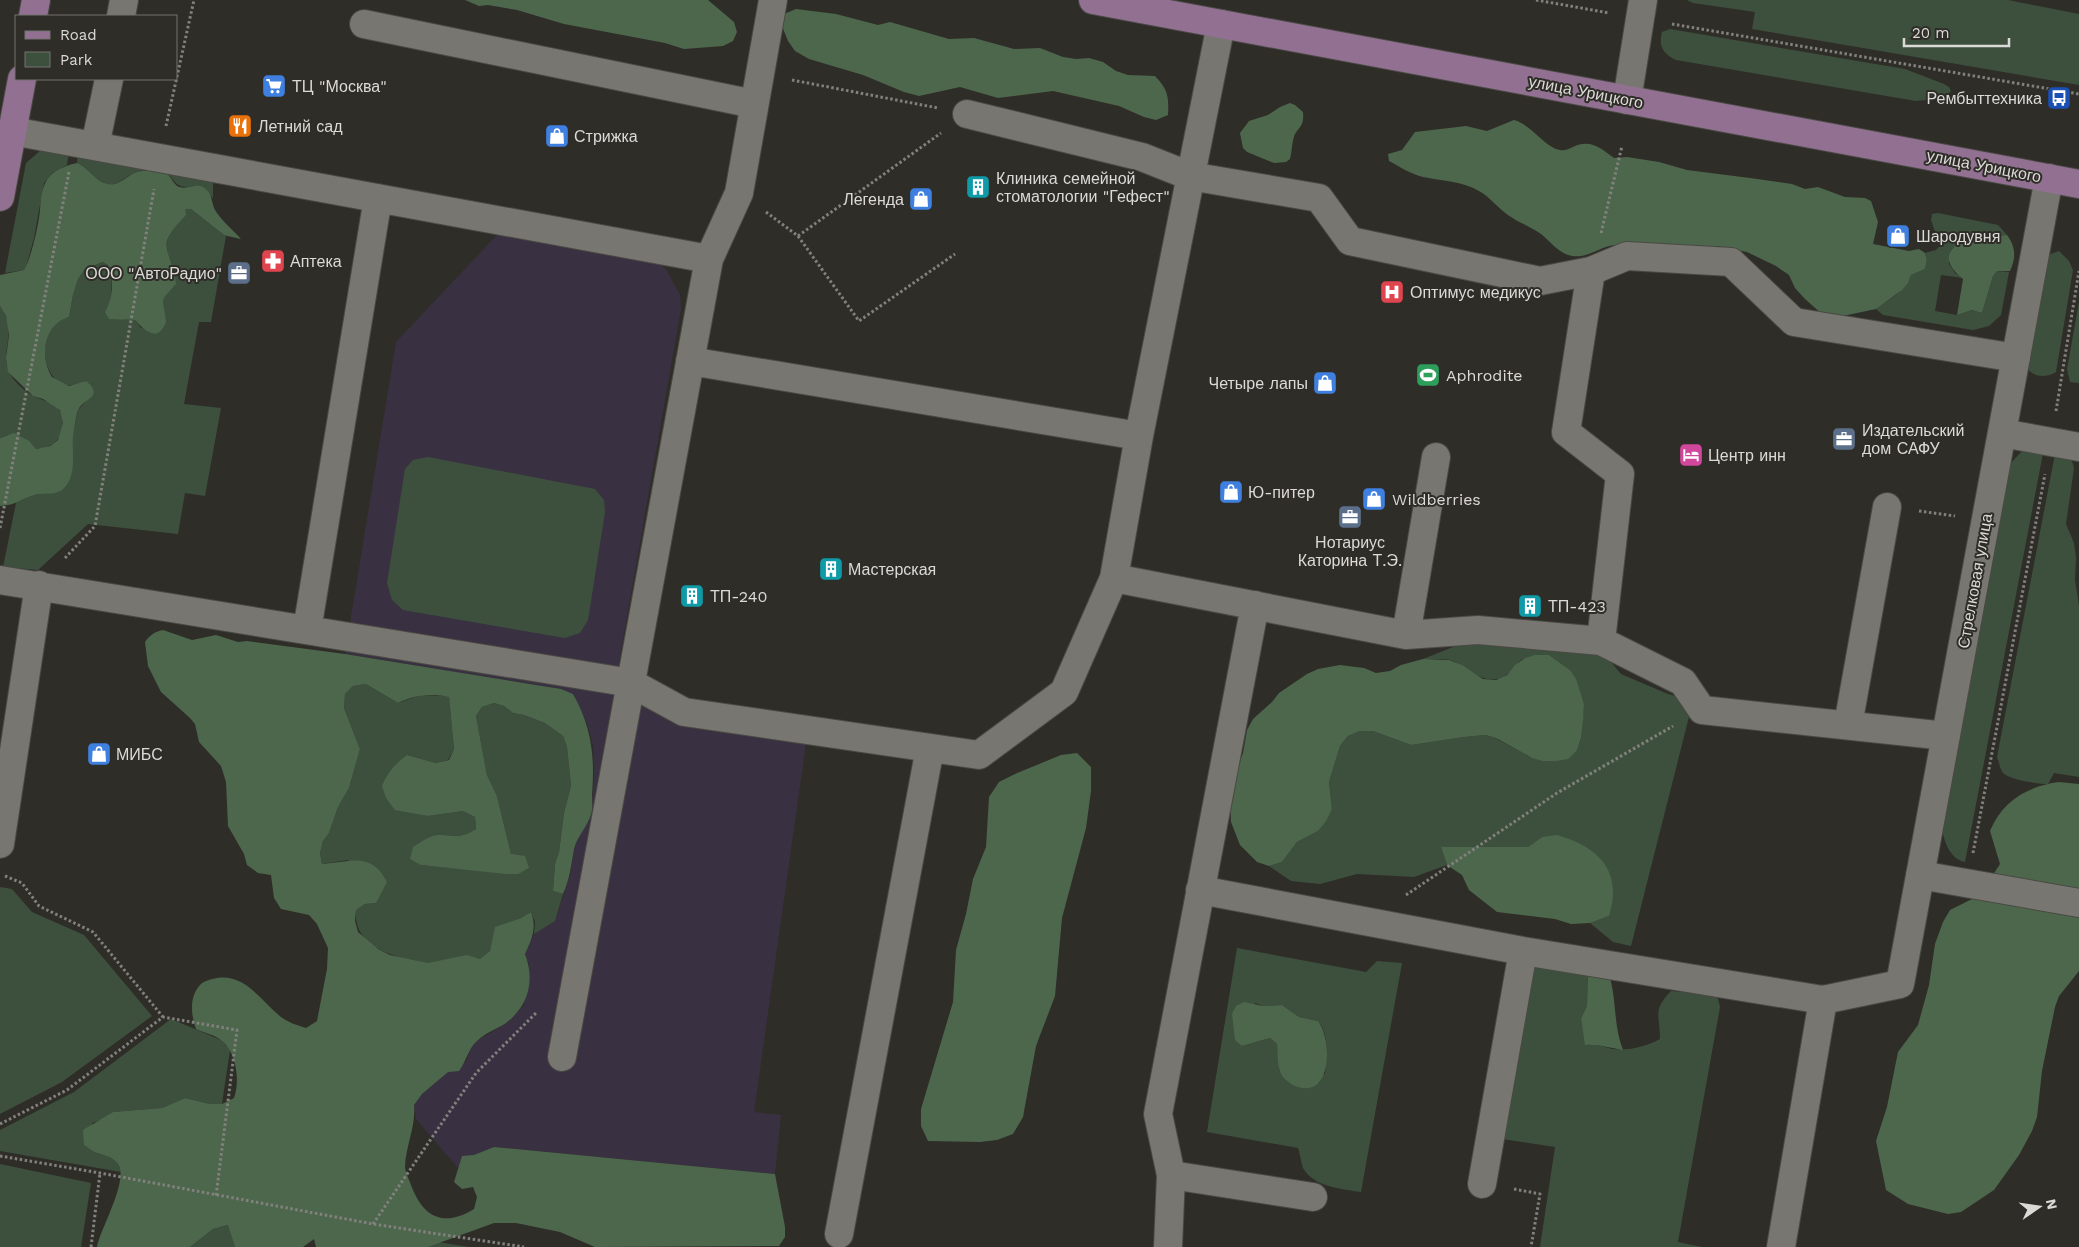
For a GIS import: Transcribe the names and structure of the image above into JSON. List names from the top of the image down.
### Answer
{
  "streets": {
    "main road": ["улица Урицкого"],
    "street": ["Стрелковая улица"]
  },
  "crossings": [
    ["улица Урицкого", "Стрелковая улица"]
  ],
  "places": {
    "supermarket": ["ТЦ \"Москва\""],
    "bus stop": ["Рембыттехника"],
    "restaurant": ["Летний сад"],
    "shop": [
      "Стрижка",
      "Легенда",
      "Шародувня",
      "Четыре лапы",
      "Ю-питер",
      "Wildberries",
      "МИБС"
    ],
    "building": [
      "Клиника семейной стоматологии \"Гефест\"",
      "Мастерская",
      "ТП-240",
      "ТП-423"
    ],
    "pharmacy": ["Аптека"],
    "office": ["ООО \"АвтоРадио\"", "Издательский дом САФУ", "Нотариус Каторина Т.Э."],
    "hospital": ["Оптимус медикус"],
    "sports": ["Aphrodite"],
    "hotel": ["Центр инн"]
  },
  "legend": ["Road", "Park"],
  "scale_bar": "20 m",
  "north": "right"
}
